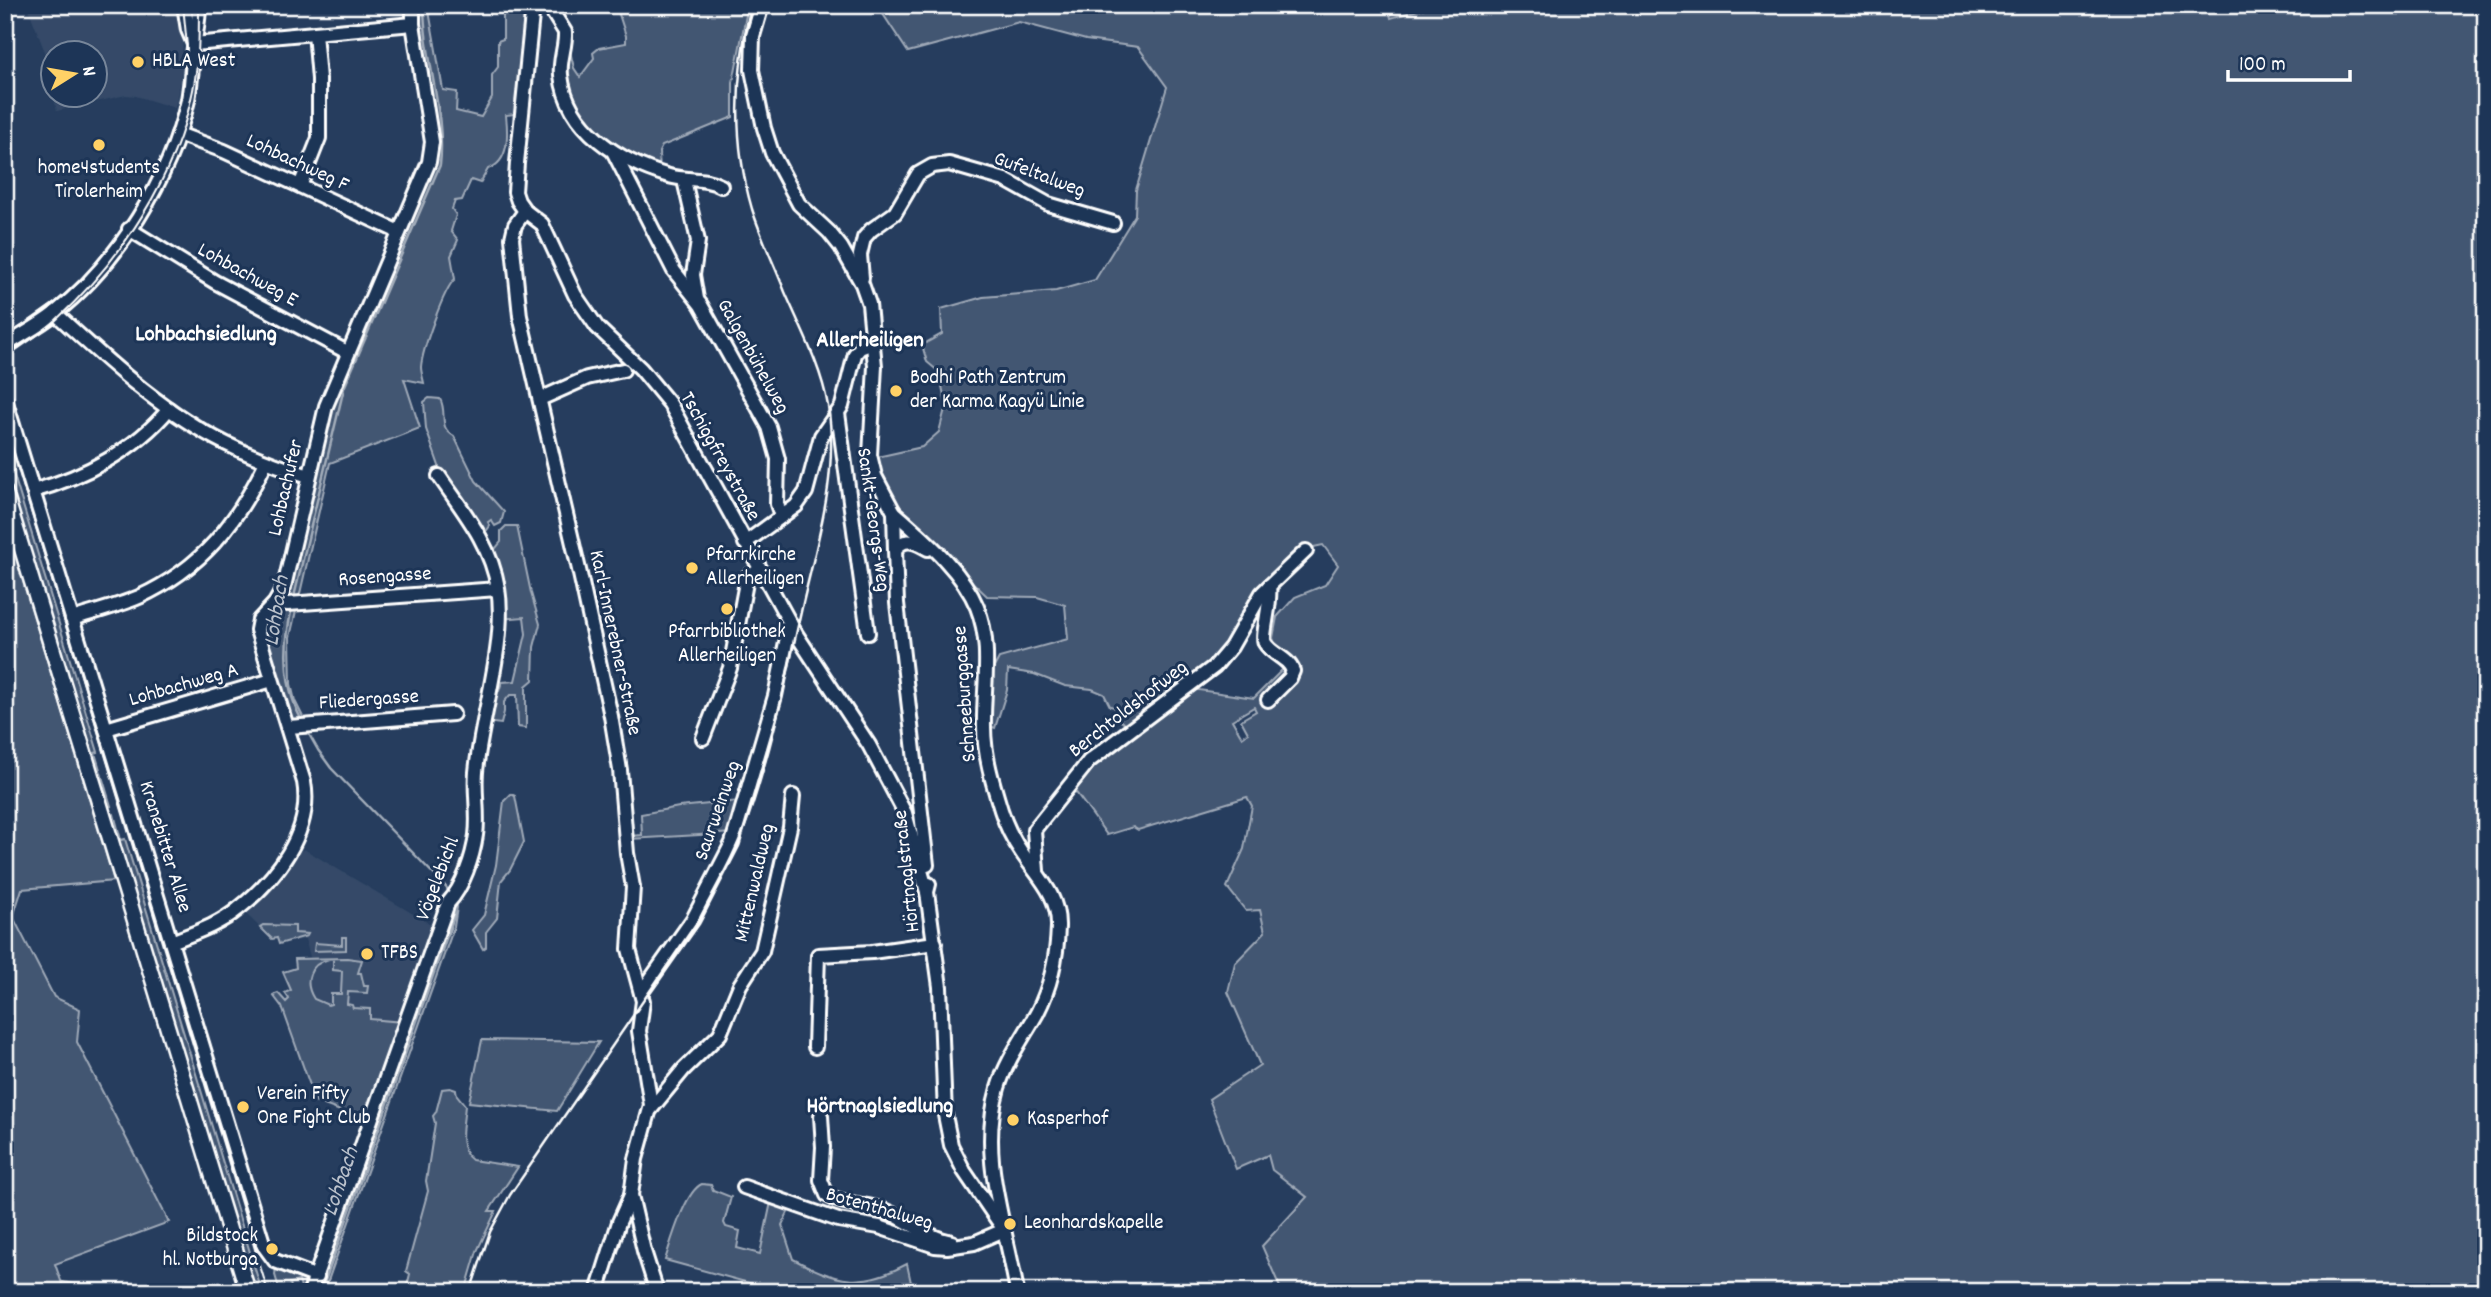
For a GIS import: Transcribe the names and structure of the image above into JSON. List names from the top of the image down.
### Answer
{
  "streets": {
    "street": [
      "Lohbachweg F",
      "Gufeltalweg",
      "Lohbachweg E",
      "Galgenbühelweg",
      "Tschiggfreystraße",
      "Lohbachufer",
      "Sankt-Georgs-Weg",
      "Rosengasse",
      "Karl-Innerebner-Straße",
      "Lohbachweg A",
      "Schneeburggasse",
      "Fliedergasse",
      "Berchtoldshofweg",
      "Saurweinweg",
      "Kranebitter Allee",
      "Hörtnaglstraße",
      "Vögelebichl",
      "Mittenwaldweg",
      "Botenthalweg"
    ]
  },
  "crossings": [
    ["Lohbachweg F", "Lohbachufer"],
    ["Lohbachweg E", "Lohbachufer"],
    ["Galgenbühelweg", "Sankt-Georgs-Weg"],
    ["Tschiggfreystraße", "Sankt-Georgs-Weg"],
    ["Tschiggfreystraße", "Karl-Innerebner-Straße"],
    ["Tschiggfreystraße", "Saurweinweg"],
    ["Tschiggfreystraße", "Hörtnaglstraße"],
    ["Lohbachufer", "Rosengasse"],
    ["Lohbachufer", "Lohbachweg A"],
    ["Lohbachufer", "Fliedergasse"],
    ["Lohbachufer", "Kranebitter Allee"],
    ["Rosengasse", "Vögelebichl"],
    ["Karl-Innerebner-Straße", "Saurweinweg"],
    ["Karl-Innerebner-Straße", "Mittenwaldweg"],
    ["Lohbachweg A", "Kranebitter Allee"],
    ["Schneeburggasse", "Berchtoldshofweg"],
    ["Schneeburggasse", "Hörtnaglstraße"],
    ["Schneeburggasse", "Botenthalweg"],
    ["Kranebitter Allee", "Vögelebichl"],
    ["Hörtnaglstraße", "Botenthalweg"]
  ],
  "districts": ["Lohbachsiedlung", "Allerheiligen", "Hörtnaglsiedlung"],
  "water": ["Lohbach"],
  "places": [
    "HBLA West",
    "home4students Tirolerheim",
    "Bodhi Path Zentrum der Karma Kagyü Linie",
    "Pfarrkirche Allerheiligen",
    "Pfarrbibliothek Allerheiligen",
    "TFBS",
    "Verein Fifty One Fight Club",
    "Kasperhof",
    "Leonhardskapelle",
    "Bildstock hl. Notburga"
  ],
  "scale_bar": "100 m",
  "north": "right"
}
